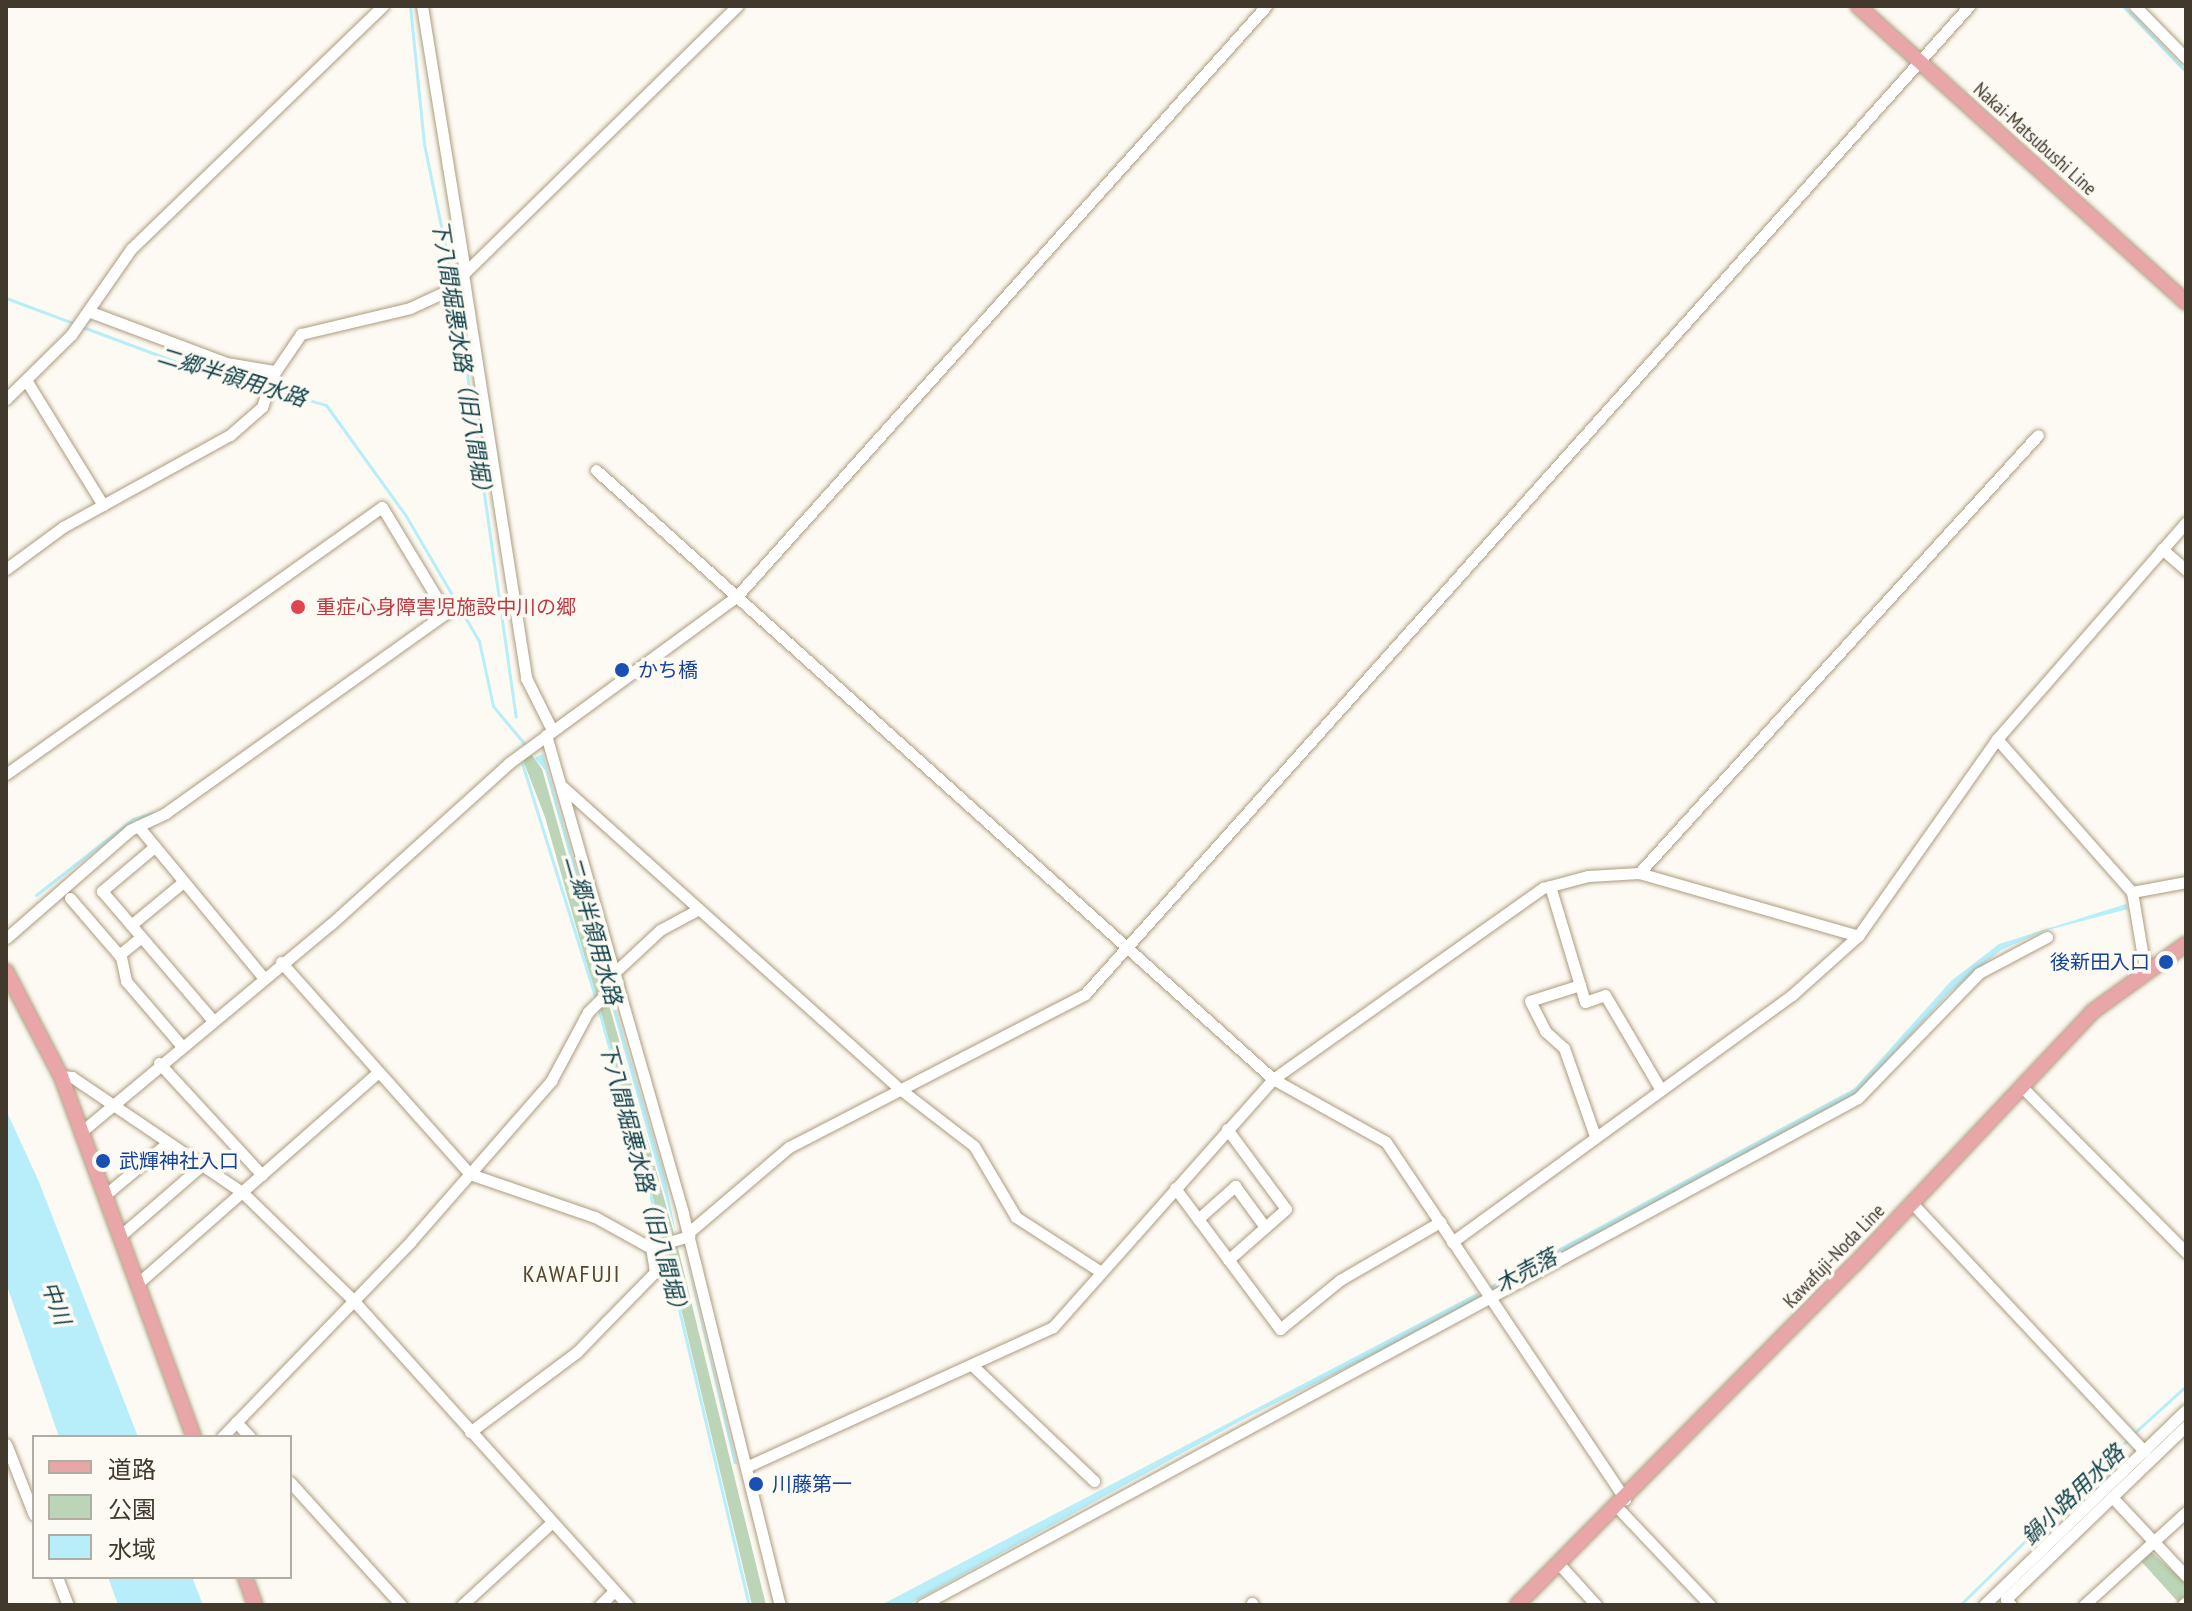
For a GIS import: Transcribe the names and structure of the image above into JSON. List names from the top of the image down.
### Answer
{
  "streets": {
    "main road": ["Nakai-Matsubushi Line", "Kawafuji-Noda Line"]
  },
  "districts": ["KAWAFUJI"],
  "water": [
    "下八間堀悪水路（旧八間堀）",
    "二郷半領用水路",
    "木売落",
    "中川",
    "鍋小路用水路"
  ],
  "places": [
    "重症心身障害児施設中川の郷",
    "かち橋",
    "後新田入口",
    "武輝神社入口",
    "川藤第一"
  ],
  "legend": ["道路", "公園", "水域"]
}
